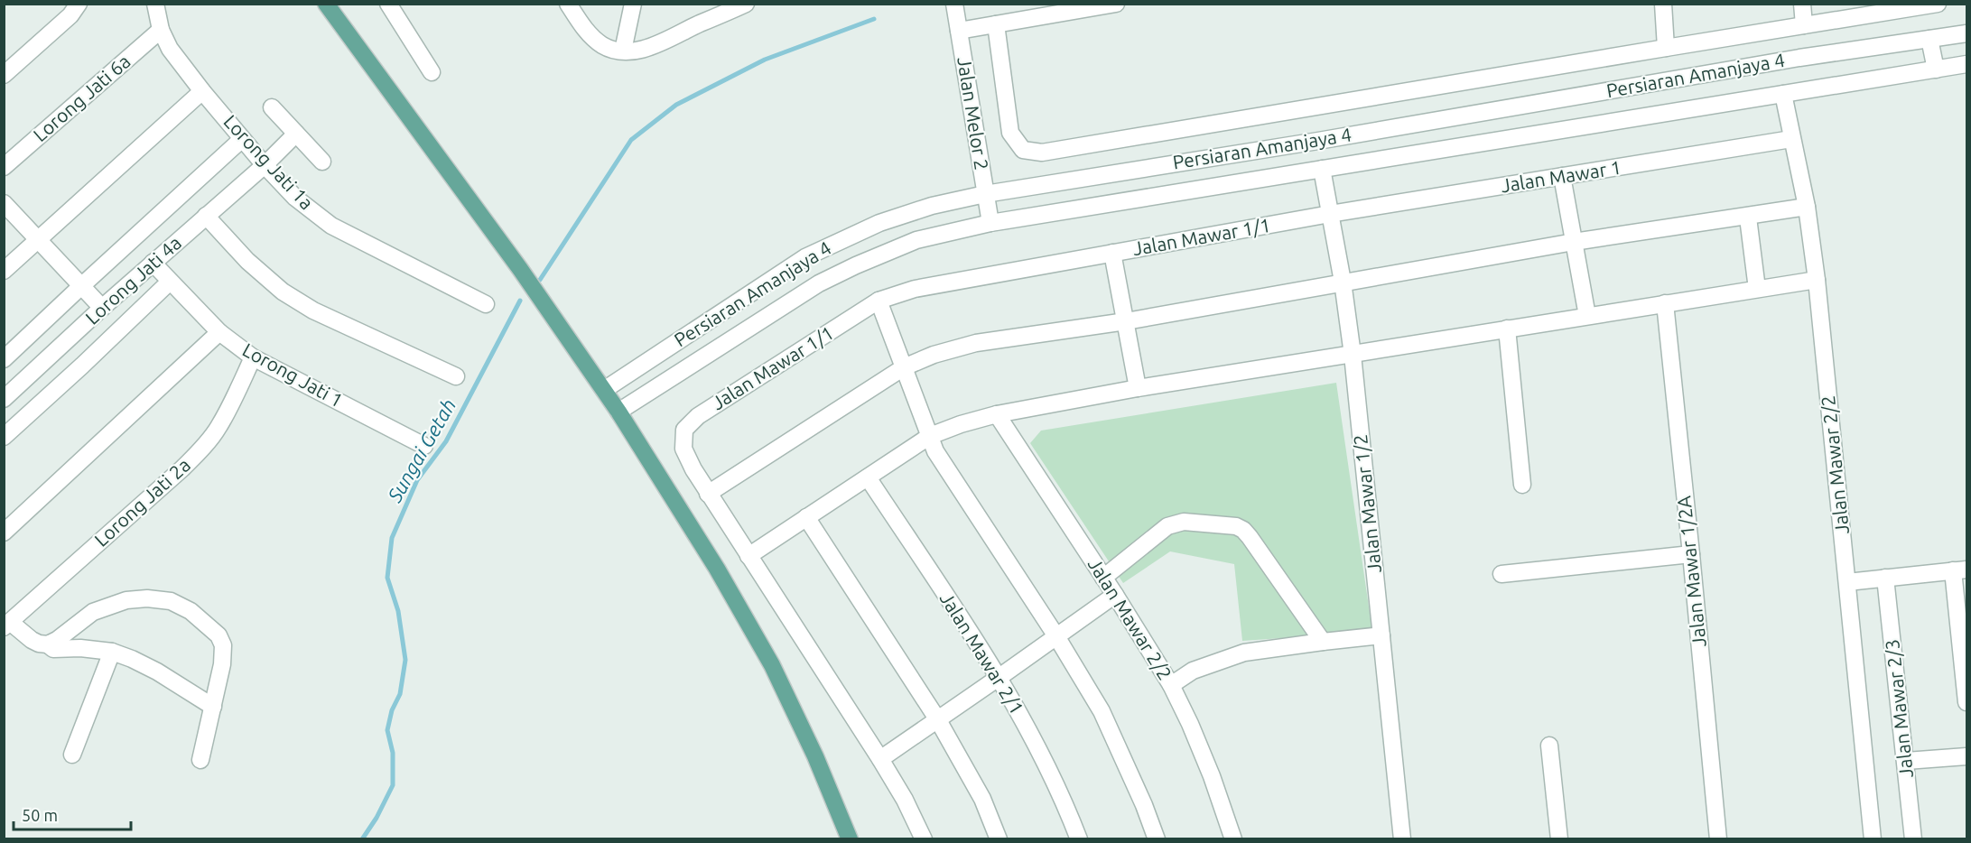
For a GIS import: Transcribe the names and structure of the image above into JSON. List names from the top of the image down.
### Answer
{
  "streets": {
    "street": [
      "Persiaran Amanjaya 4",
      "Lorong Jati 6a",
      "Jalan Melor 2",
      "Lorong Jati 1a",
      "Jalan Mawar 1",
      "Jalan Mawar 1/1",
      "Lorong Jati 4a",
      "Lorong Jati 1",
      "Jalan Mawar 2/2",
      "Lorong Jati 2a",
      "Jalan Mawar 1/2",
      "Jalan Mawar 1/2A",
      "Jalan Mawar 2/1",
      "Jalan Mawar 2/3"
    ]
  },
  "crossings": [
    ["Persiaran Amanjaya 4", "Jalan Melor 2"],
    ["Persiaran Amanjaya 4", "Jalan Mawar 2/2"],
    ["Persiaran Amanjaya 4", "Jalan Mawar 1/2"],
    ["Lorong Jati 6a", "Lorong Jati 1a"],
    ["Lorong Jati 1a", "Lorong Jati 4a"],
    ["Jalan Mawar 1", "Jalan Mawar 1/1"],
    ["Jalan Mawar 1", "Jalan Mawar 2/2"],
    ["Jalan Mawar 1", "Jalan Mawar 1/2"],
    ["Jalan Mawar 1/1", "Jalan Mawar 1/2"],
    ["Lorong Jati 4a", "Lorong Jati 1"],
    ["Lorong Jati 1", "Lorong Jati 2a"]
  ],
  "water": ["Sungai Getah"],
  "scale_bar": "50 m"
}
